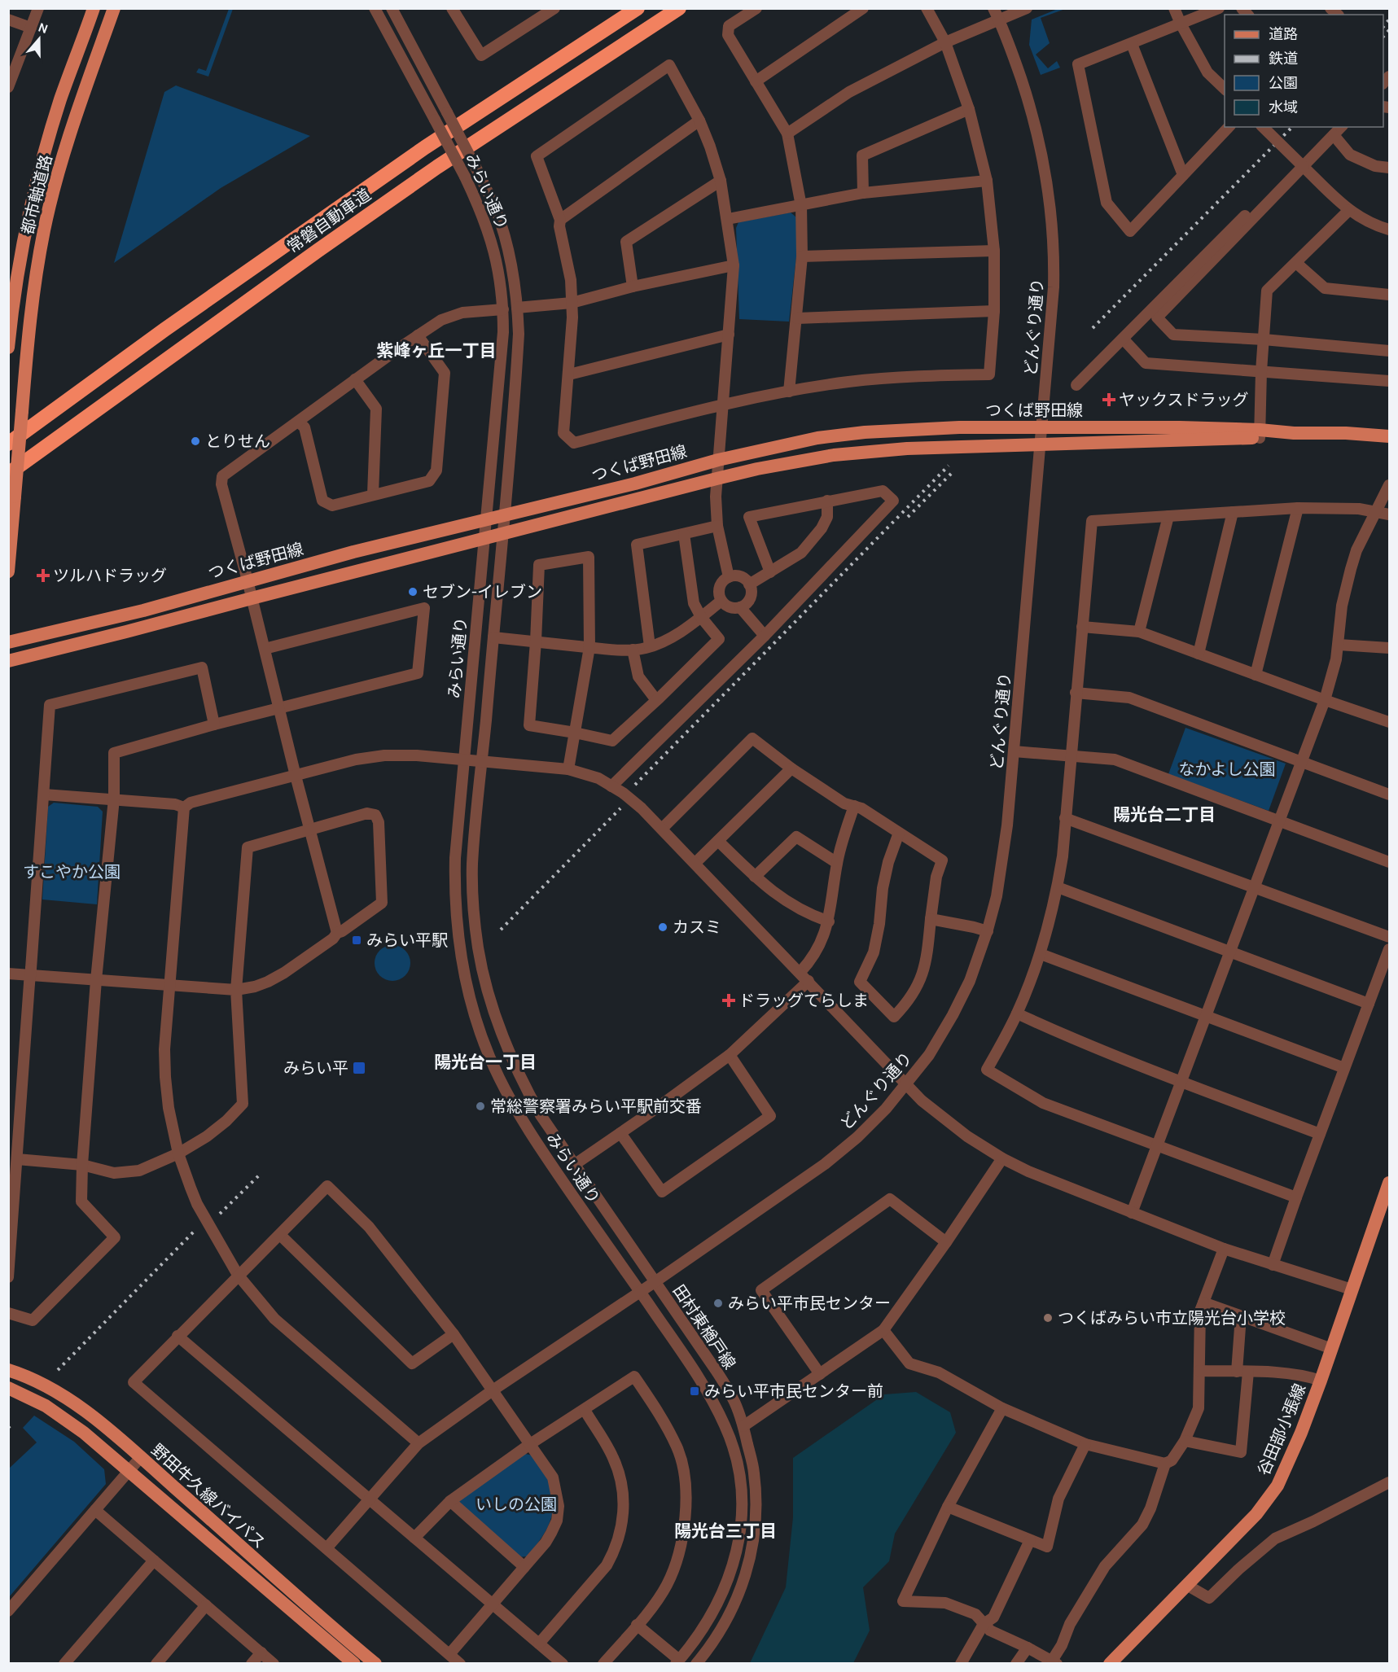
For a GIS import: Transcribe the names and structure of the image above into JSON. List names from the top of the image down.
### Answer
{
  "streets": {
    "highway": ["常磐自動車道"],
    "main road": [
      "都市軸道路",
      "つくば野田線",
      "谷田部小張線",
      "野田牛久線バイパス"
    ],
    "street": ["みらい通り", "どんぐり通り", "田村東楢戸線"]
  },
  "crossings": [
    ["みらい通り", "どんぐり通り"],
    ["みらい通り", "つくば野田線"],
    ["みらい通り", "田村東楢戸線"],
    ["どんぐり通り", "つくば野田線"],
    ["どんぐり通り", "田村東楢戸線"]
  ],
  "districts": [
    "紫峰ヶ丘一丁目",
    "陽光台二丁目",
    "陽光台一丁目",
    "陽光台三丁目"
  ],
  "parks": ["なかよし公園", "すこやか公園", "いしの公園"],
  "places": {
    "health": ["ヤックスドラッグ", "ツルハドラッグ", "ドラッグてらしま"],
    "other": [
      "とりせん",
      "セブン-イレブン",
      "カスミ",
      "常総警察署みらい平駅前交番",
      "みらい平市民センター",
      "つくばみらい市立陽光台小学校"
    ],
    "transit": ["みらい平駅", "みらい平", "みらい平市民センター前"]
  },
  "legend": [
    "道路",
    "鉄道",
    "公園",
    "水域"
  ],
  "north": "top"
}
